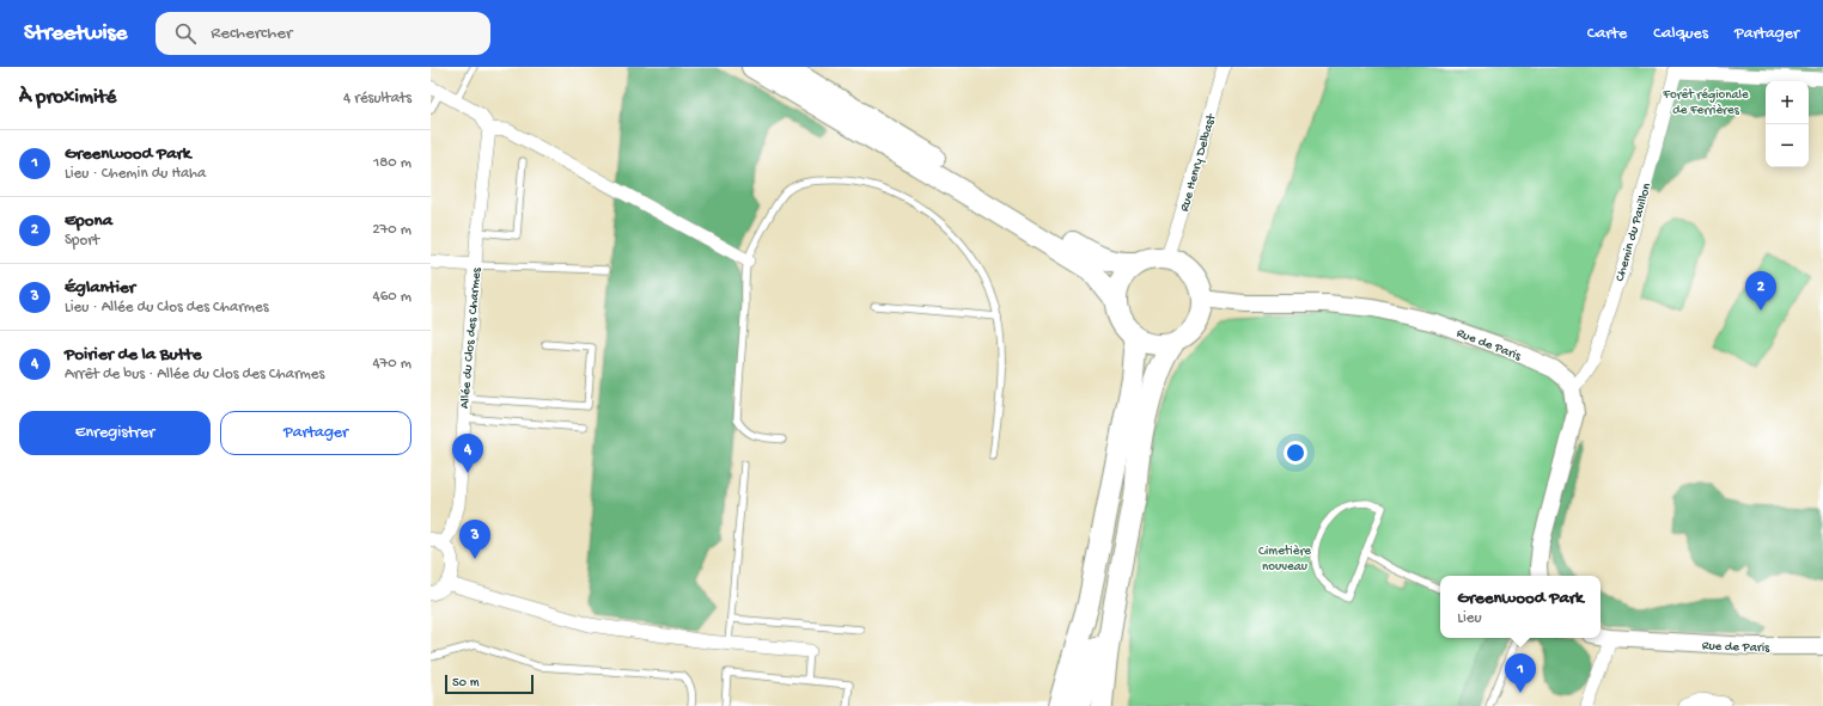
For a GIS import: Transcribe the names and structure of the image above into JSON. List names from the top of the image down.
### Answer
{
  "streets": {
    "street": [
      "Rue Henry Delbast",
      "Chemin du Pavillon",
      "Allée du Clos des Charmes",
      "Rue de Paris"
    ]
  },
  "crossings": [
    ["Rue Henry Delbast", "Rue de Paris"],
    ["Chemin du Pavillon", "Rue de Paris"]
  ],
  "parks": ["Forêt régionale de Ferrières", "Cimetière nouveau"],
  "scale_bar": "50 m",
  "page": {
    "header": "Streetwise",
    "search": "Rechercher",
    "nav": ["Carte", "Calques", "Partager"],
    "heading": ["À proximité", "4 résultats"],
    "map_buttons": ["+", "−"],
    "list": [
      {
        "mark": "1",
        "name": "Greenwood Park",
        "note": "Lieu · Chemin du Haha",
        "value": "180 m"
      },
      {
        "mark": "2",
        "name": "Epona",
        "note": "Sport",
        "value": "270 m"
      },
      {
        "mark": "3",
        "name": "Églantier",
        "note": "Lieu · Allée du Clos des Charmes",
        "value": "460 m"
      },
      {
        "mark": "4",
        "name": "Poirier de la Butte",
        "note": "Arrêt de bus · Allée du Clos des Charmes",
        "value": "470 m"
      }
    ],
    "pins": [
      "2",
      "4",
      "3",
      "1"
    ],
    "buttons": ["Enregistrer", "Partager"],
    "popup": ["Greenwood Park", "Lieu"],
    "scale": "50 m"
  }
}
